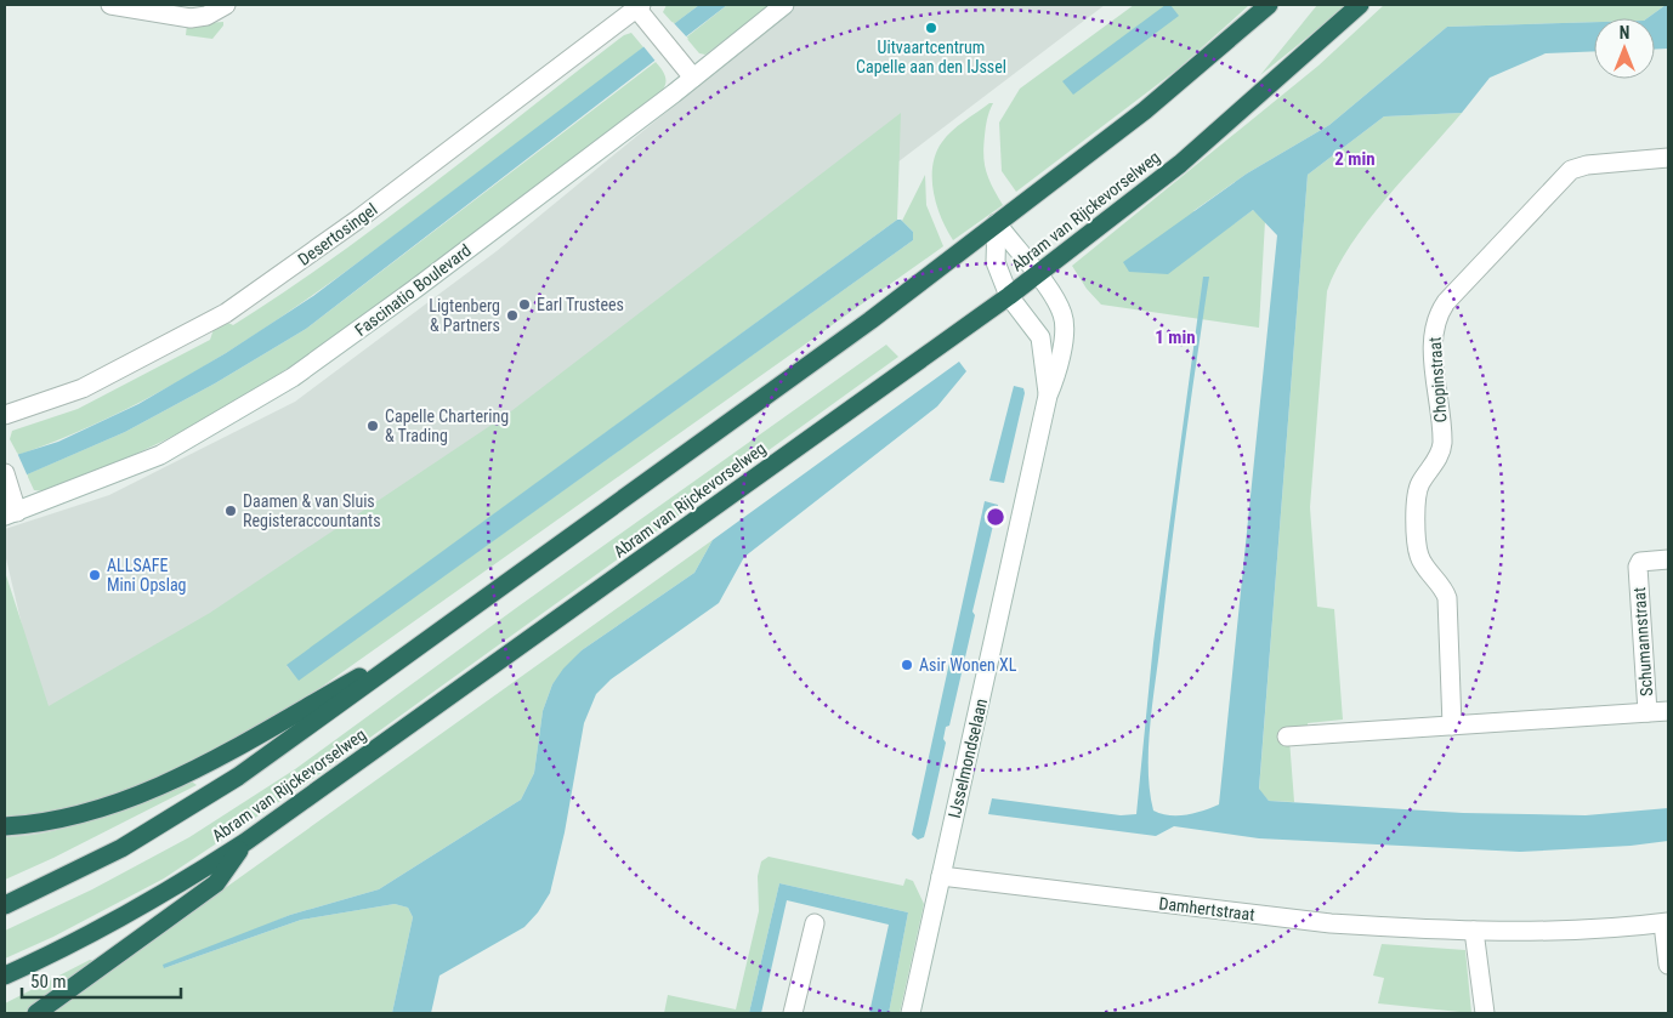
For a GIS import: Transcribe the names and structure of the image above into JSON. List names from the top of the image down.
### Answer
{
  "streets": {
    "highway": ["Abram van Rijckevorselweg"],
    "street": [
      "Desertosingel",
      "Fascinatio Boulevard",
      "Chopinstraat",
      "Schumannstraat",
      "IJsselmondselaan",
      "Damhertstraat"
    ]
  },
  "crossings": [
    ["Abram van Rijckevorselweg", "IJsselmondselaan"],
    ["IJsselmondselaan", "Damhertstraat"]
  ],
  "places": [
    "Uitvaartcentrum Capelle aan den IJssel",
    "Earl Trustees",
    "Ligtenberg & Partners",
    "Capelle Chartering & Trading",
    "Daamen & van Sluis Registeraccountants",
    "ALLSAFE Mini Opslag",
    "Asir Wonen XL"
  ],
  "scale_bar": "50 m",
  "north": "top",
  "rings": ["2 min", "1 min"]
}
